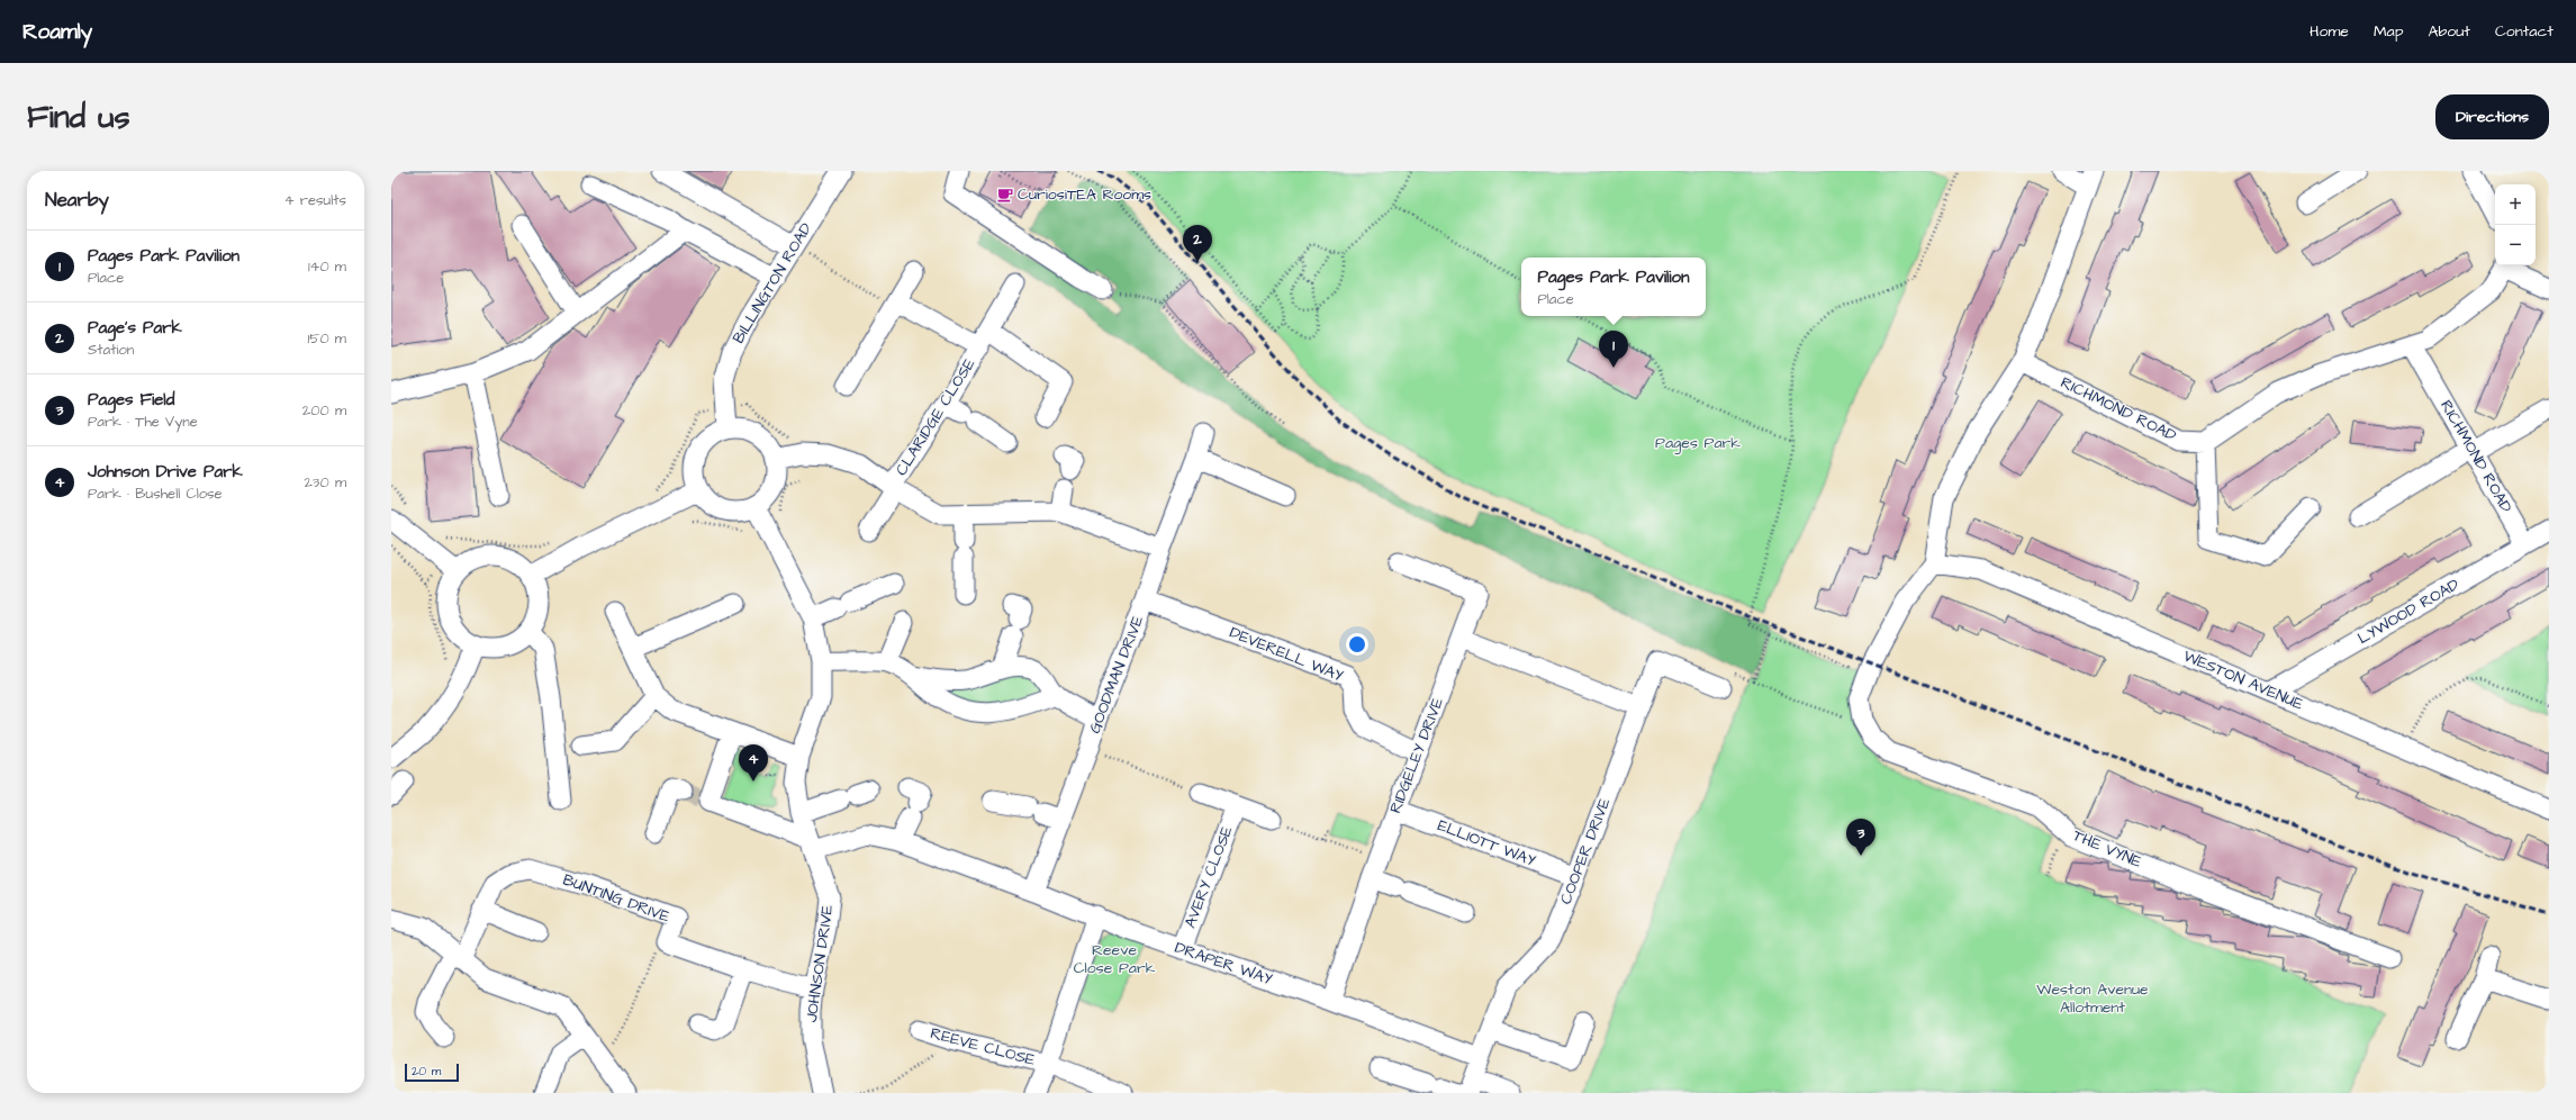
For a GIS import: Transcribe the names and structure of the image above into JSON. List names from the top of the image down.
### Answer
{
  "streets": {
    "street": [
      "BILLINGTON ROAD",
      "RICHMOND ROAD",
      "CLARIDGE CLOSE",
      "LYWOOD ROAD",
      "DEVERELL WAY",
      "GOODMAN DRIVE",
      "WESTON AVENUE",
      "RIDGELEY DRIVE",
      "ELLIOTT WAY",
      "THE VYNE",
      "COOPER DRIVE",
      "AVERY CLOSE",
      "BUNTING DRIVE",
      "JOHNSON DRIVE",
      "DRAPER WAY",
      "REEVE CLOSE"
    ]
  },
  "crossings": [
    ["BILLINGTON ROAD", "JOHNSON DRIVE"],
    ["RICHMOND ROAD", "LYWOOD ROAD"],
    ["LYWOOD ROAD", "WESTON AVENUE"],
    ["DEVERELL WAY", "GOODMAN DRIVE"],
    ["DEVERELL WAY", "RIDGELEY DRIVE"],
    ["GOODMAN DRIVE", "DRAPER WAY"],
    ["WESTON AVENUE", "THE VYNE"],
    ["RIDGELEY DRIVE", "ELLIOTT WAY"],
    ["RIDGELEY DRIVE", "DRAPER WAY"],
    ["ELLIOTT WAY", "COOPER DRIVE"],
    ["COOPER DRIVE", "DRAPER WAY"],
    ["AVERY CLOSE", "DRAPER WAY"],
    ["BUNTING DRIVE", "JOHNSON DRIVE"],
    ["JOHNSON DRIVE", "DRAPER WAY"],
    ["DRAPER WAY", "REEVE CLOSE"]
  ],
  "parks": ["Pages Park", "Reeve Close Park", "Weston Avenue Allotment"],
  "places": {
    "cafe": ["CuriosiTEA Rooms"]
  },
  "scale_bar": "20 m",
  "page": {
    "header": "Roamly",
    "nav": [
      "Home",
      "Map",
      "About",
      "Contact"
    ],
    "buttons": "Directions",
    "title": "Find us",
    "heading": ["Nearby", "4 results"],
    "map_buttons": ["+", "−"],
    "pins": [
      "2",
      "1",
      "4",
      "3"
    ],
    "list": [
      {
        "mark": "1",
        "name": "Pages Park Pavilion",
        "note": "Place",
        "value": "140 m"
      },
      {
        "mark": "2",
        "name": "Page's Park",
        "note": "Station",
        "value": "150 m"
      },
      {
        "mark": "3",
        "name": "Pages Field",
        "note": "Park · The Vyne",
        "value": "200 m"
      },
      {
        "mark": "4",
        "name": "Johnson Drive Park",
        "note": "Park · Bushell Close",
        "value": "230 m"
      }
    ],
    "popup": ["Pages Park Pavilion", "Place"],
    "scale": "20 m"
  }
}
